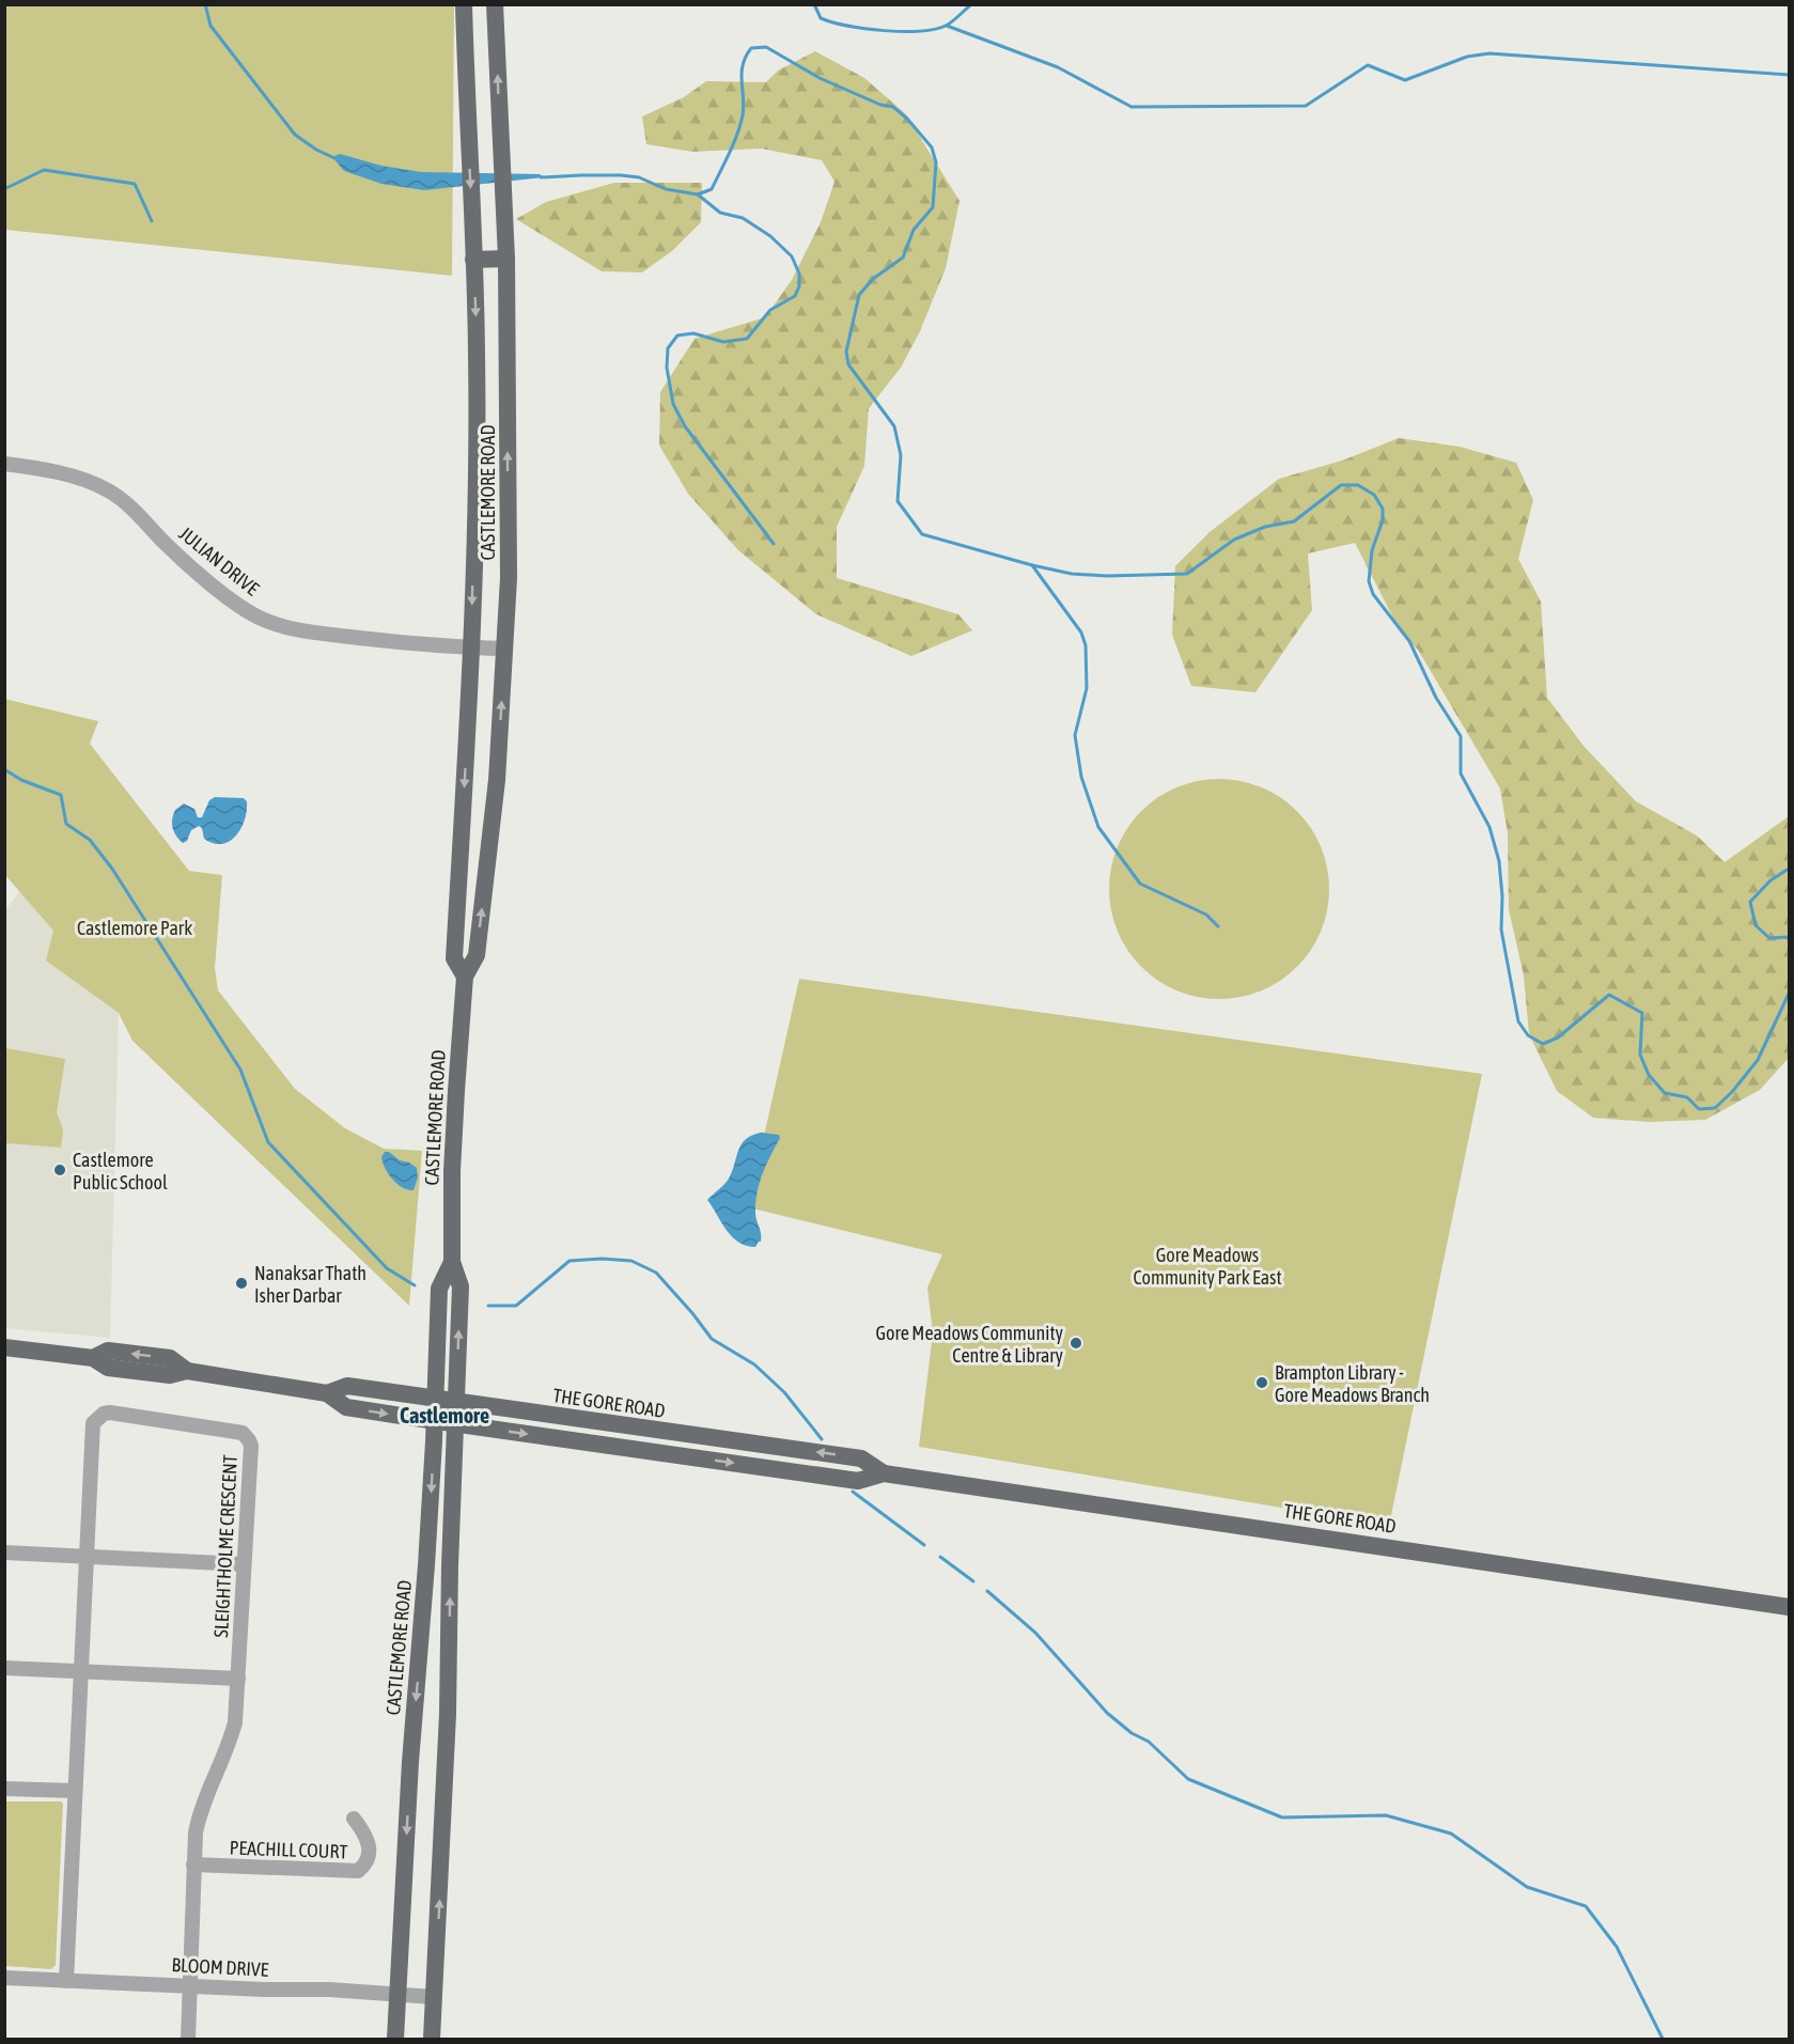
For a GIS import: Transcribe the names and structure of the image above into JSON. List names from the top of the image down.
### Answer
{
  "streets": {
    "main road": ["CASTLEMORE ROAD", "THE GORE ROAD"],
    "street": [
      "JULIAN DRIVE",
      "SLEIGHTHOLME CRESCENT",
      "PEACHILL COURT",
      "BLOOM DRIVE"
    ]
  },
  "crossings": [
    ["CASTLEMORE ROAD", "JULIAN DRIVE"],
    ["CASTLEMORE ROAD", "THE GORE ROAD"],
    ["CASTLEMORE ROAD", "BLOOM DRIVE"],
    ["SLEIGHTHOLME CRESCENT", "PEACHILL COURT"],
    ["SLEIGHTHOLME CRESCENT", "BLOOM DRIVE"]
  ],
  "districts": ["Castlemore"],
  "parks": ["Castlemore Park", "Gore Meadows Community Park East"],
  "places": [
    "Castlemore Public School",
    "Nanaksar Thath Isher Darbar",
    "Gore Meadows Community Centre & Library",
    "Brampton Library - Gore Meadows Branch"
  ]
}
